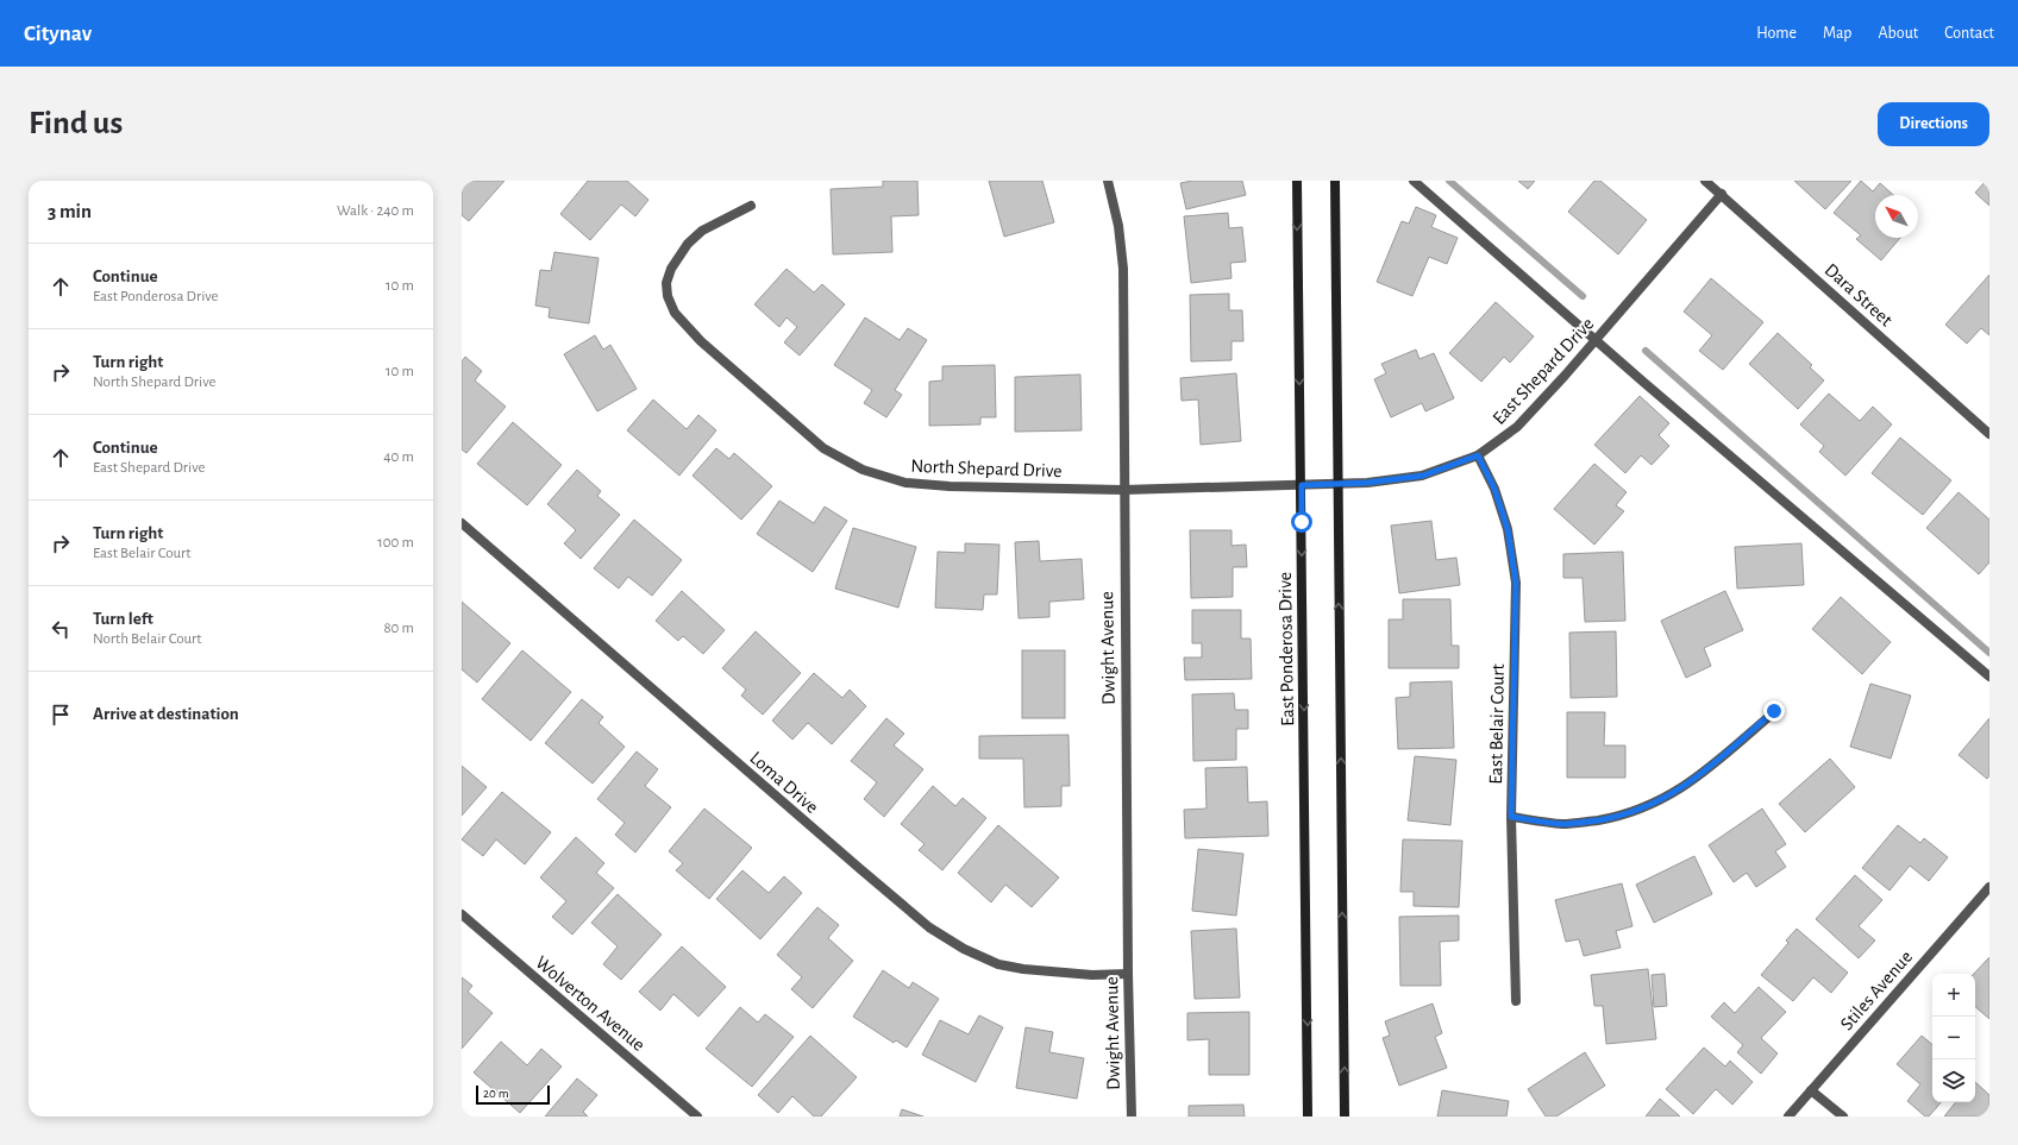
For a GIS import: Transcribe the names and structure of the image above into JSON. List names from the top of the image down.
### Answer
{
  "streets": {
    "main road": ["East Ponderosa Drive"],
    "street": [
      "Dara Street",
      "East Shepard Drive",
      "North Shepard Drive",
      "Dwight Avenue",
      "East Belair Court",
      "Loma Drive",
      "Stiles Avenue",
      "Wolverton Avenue"
    ]
  },
  "crossings": [
    ["Dara Street", "East Shepard Drive"],
    ["East Shepard Drive", "North Shepard Drive"],
    ["East Shepard Drive", "East Belair Court"],
    ["North Shepard Drive", "Dwight Avenue"],
    ["North Shepard Drive", "East Ponderosa Drive"],
    ["Dwight Avenue", "Loma Drive"]
  ],
  "scale_bar": "20 m",
  "north": "top left",
  "page": {
    "header": "Citynav",
    "nav": [
      "Home",
      "Map",
      "About",
      "Contact"
    ],
    "buttons": "Directions",
    "title": "Find us",
    "heading": ["3 min", "Walk · 240 m"],
    "list": [
      ["Continue", "East Ponderosa Drive", "10 m"],
      ["Turn right", "North Shepard Drive", "10 m"],
      ["Continue", "East Shepard Drive", "40 m"],
      ["Turn right", "East Belair Court", "100 m"],
      ["Turn left", "North Belair Court", "80 m"],
      "Arrive at destination"
    ],
    "map_buttons": ["+", "−"],
    "scale": "20 m"
  }
}
